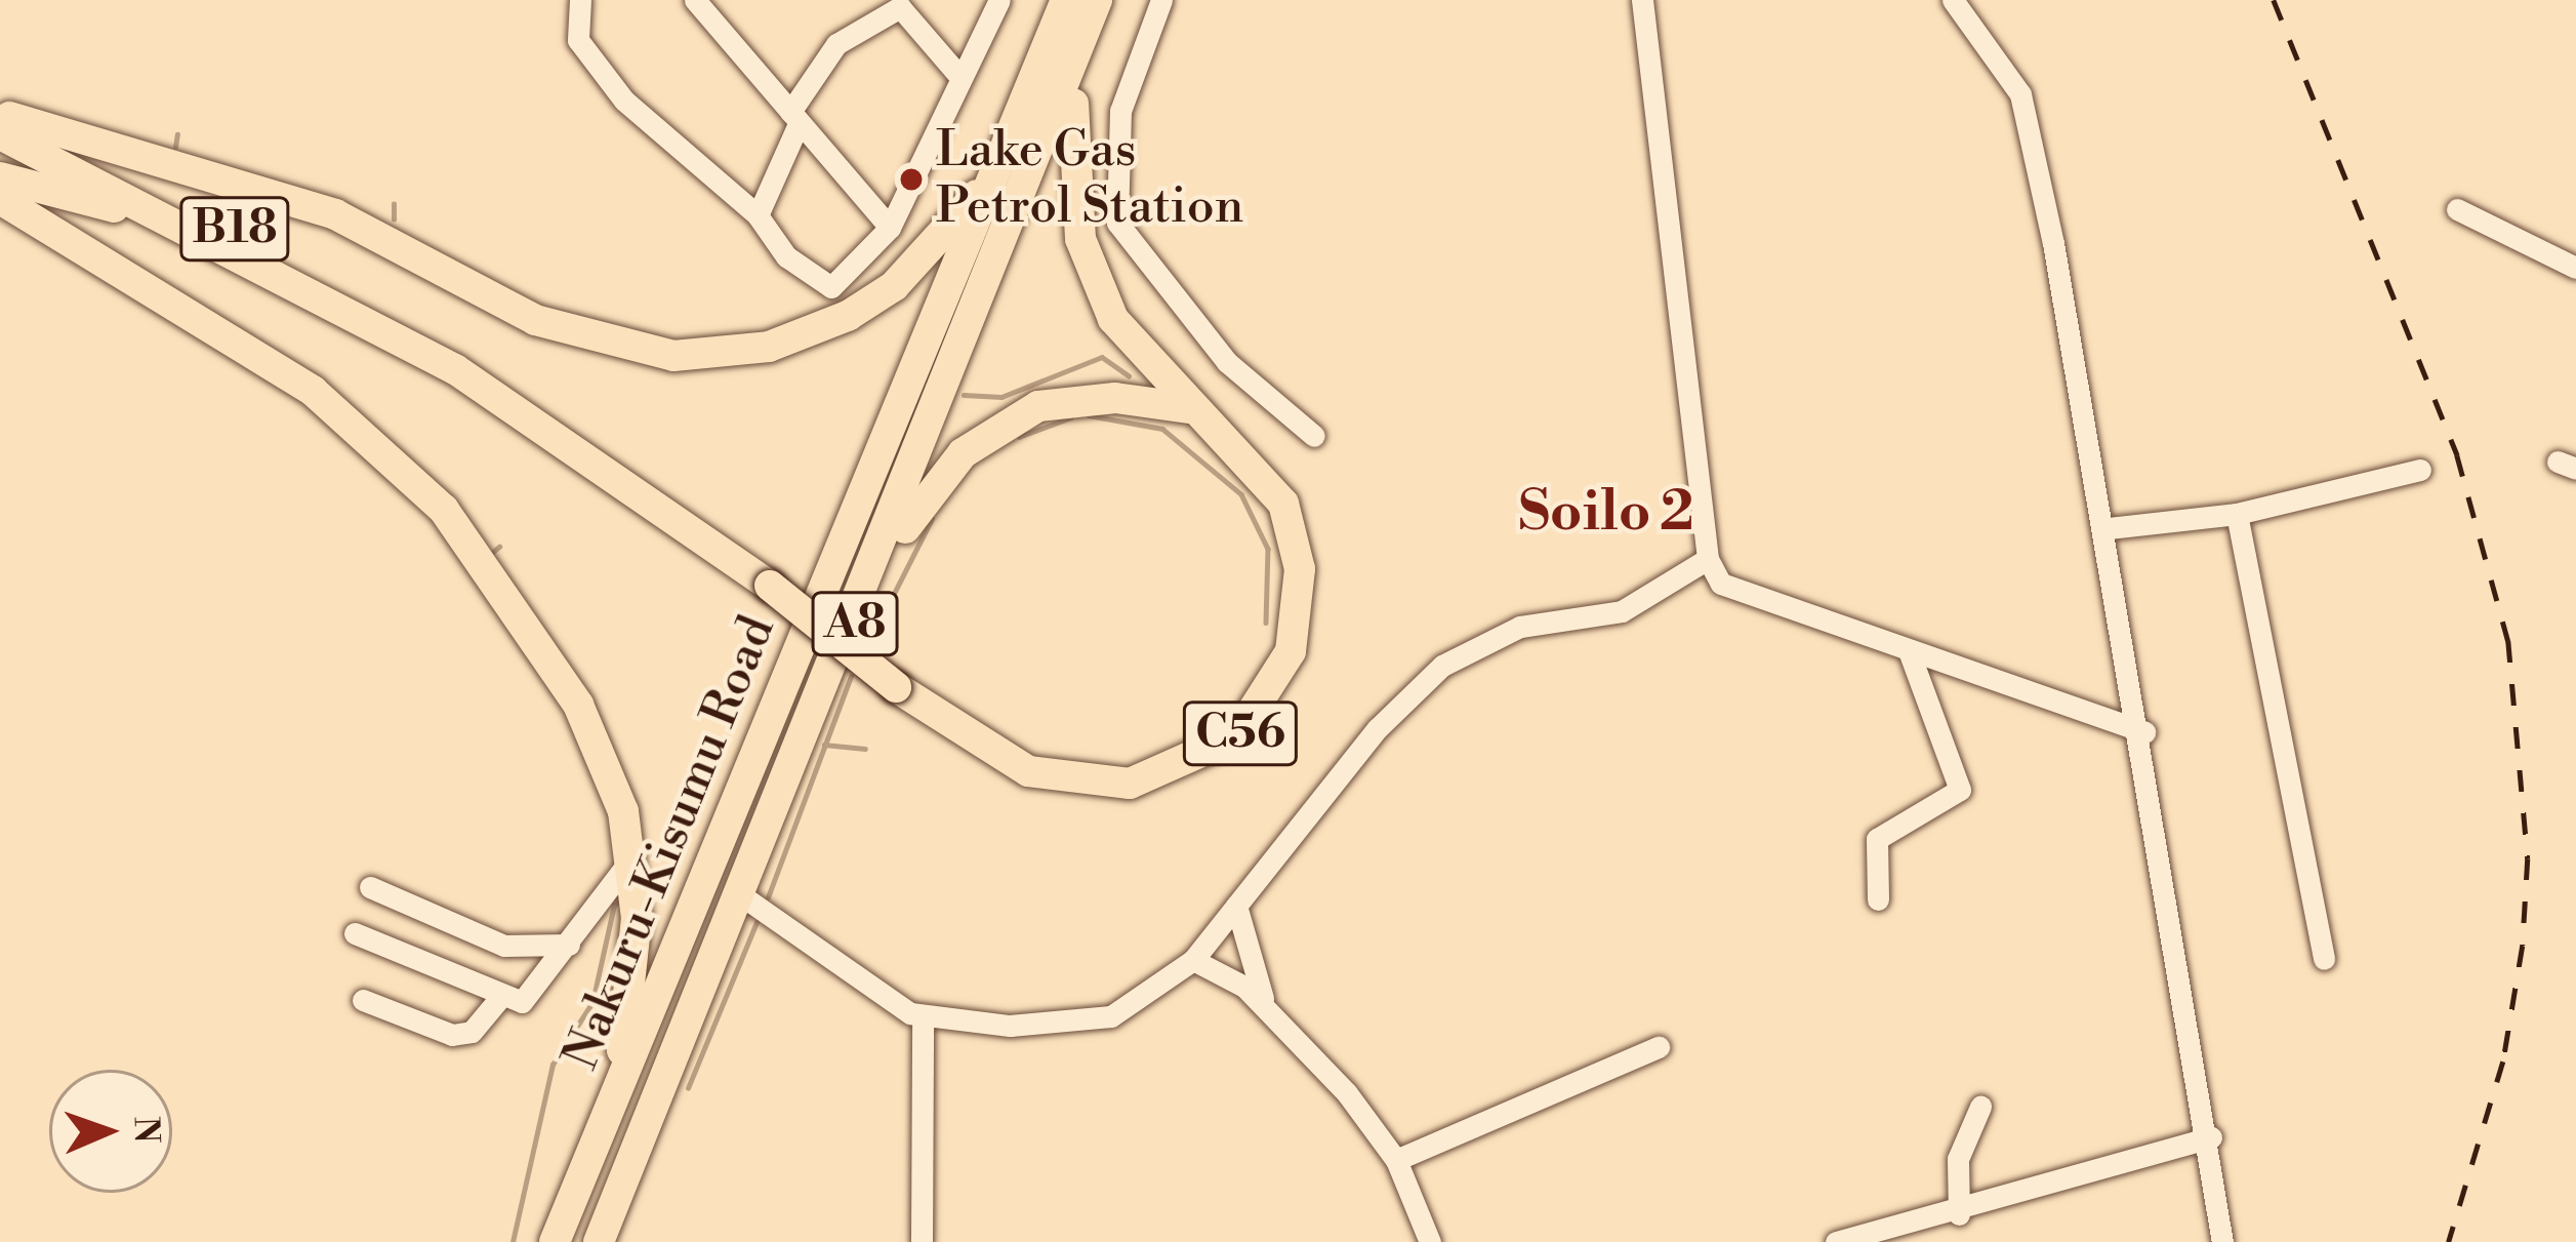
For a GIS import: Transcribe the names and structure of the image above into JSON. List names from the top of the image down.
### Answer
{
  "streets": {
    "highway": [
      "B18",
      "A8",
      "C56",
      "Nakuru-Kisumu Road"
    ]
  },
  "crossings": [
    ["B18", "C56"]
  ],
  "districts": ["Soilo 2"],
  "places": ["Lake Gas Petrol Station"],
  "north": "right"
}
